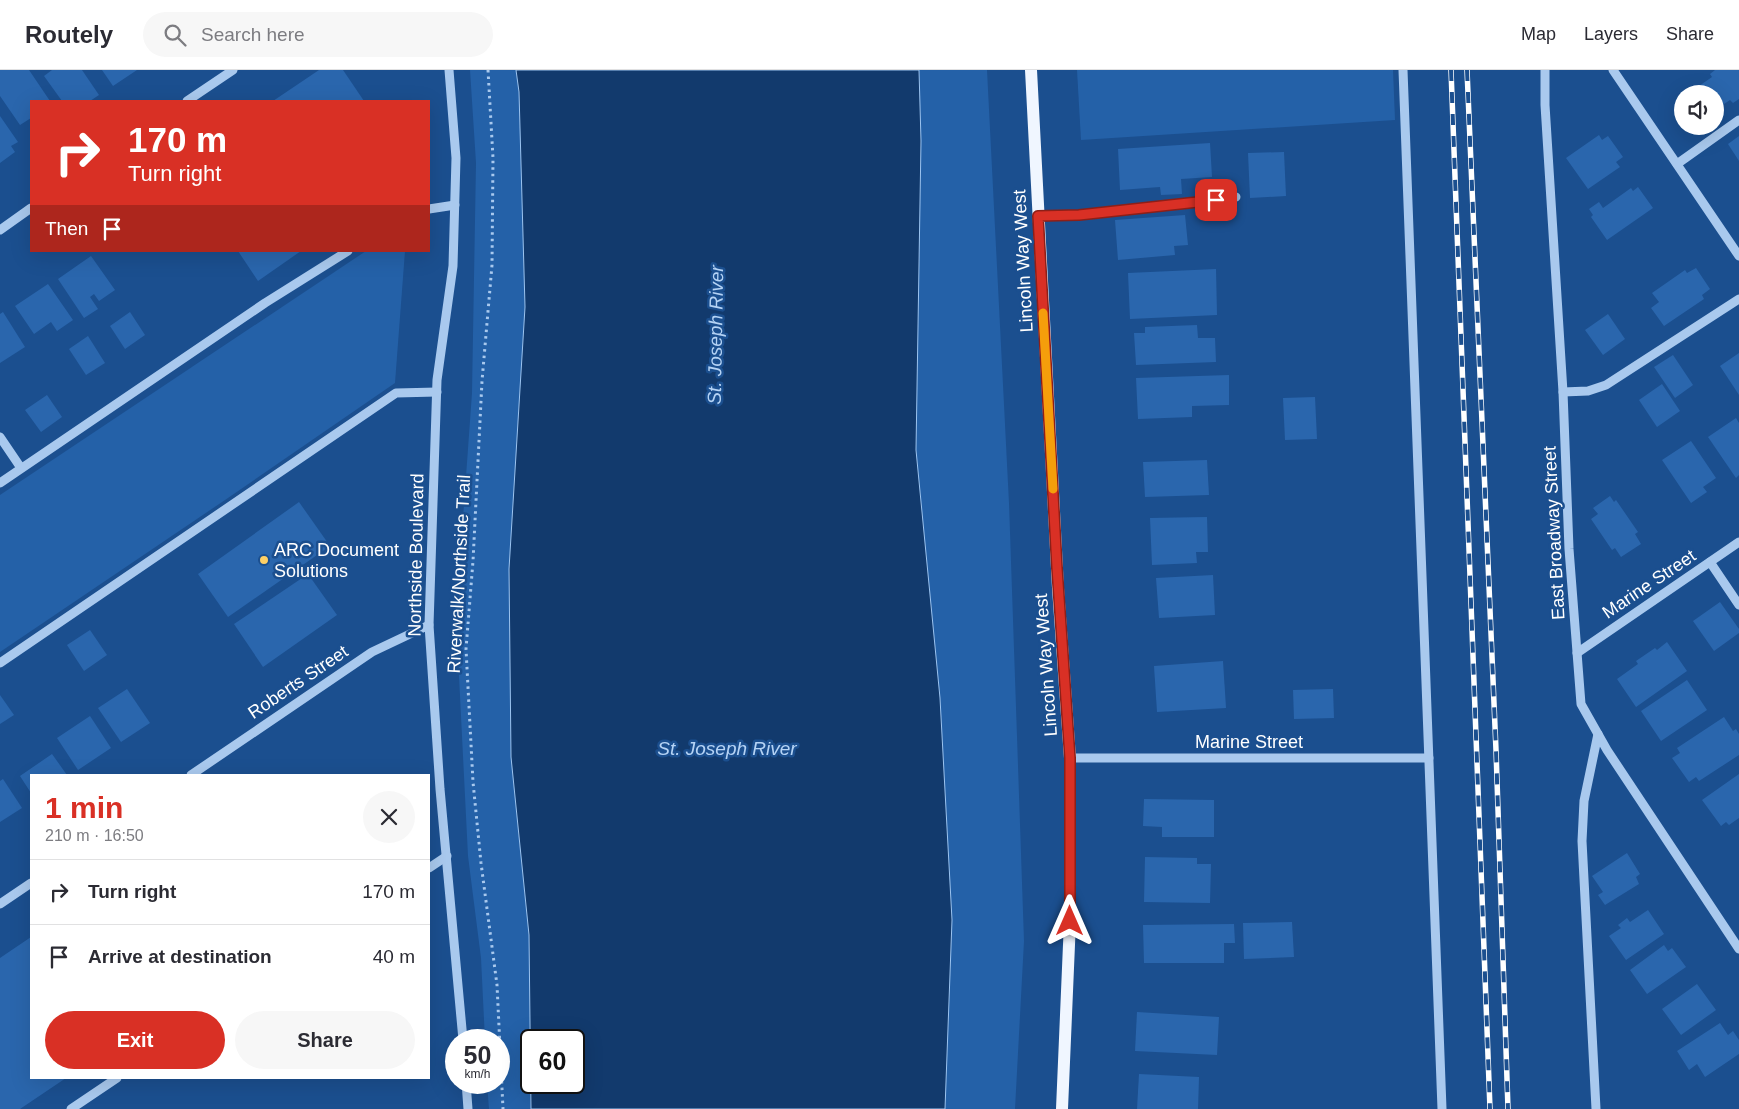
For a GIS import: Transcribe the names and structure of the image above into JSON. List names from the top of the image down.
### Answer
{
  "streets": {
    "main road": ["Lincoln Way West"],
    "street": [
      "East Broadway Street",
      "Northside Boulevard",
      "Marine Street",
      "Roberts Street"
    ],
    "path": ["Riverwalk/Northside Trail"]
  },
  "crossings": [
    ["Lincoln Way West", "Marine Street"],
    ["East Broadway Street", "Marine Street"],
    ["Northside Boulevard", "Roberts Street"]
  ],
  "water": ["St. Joseph River"],
  "places": ["ARC Document Solutions"],
  "page": {
    "header": "Routely",
    "search": "Search here",
    "nav": ["Map", "Layers", "Share"],
    "turn": ["170 m", "Turn right"],
    "then": "Then",
    "heading": ["1 min", "210 m · 16:50"],
    "list": [
      {
        "name": "Turn right",
        "value": "170 m"
      },
      {
        "name": "Arrive at destination",
        "value": "40 m"
      }
    ],
    "buttons": ["Exit", "Share"],
    "speed": "50 km/h",
    "limit": "60"
  }
}
